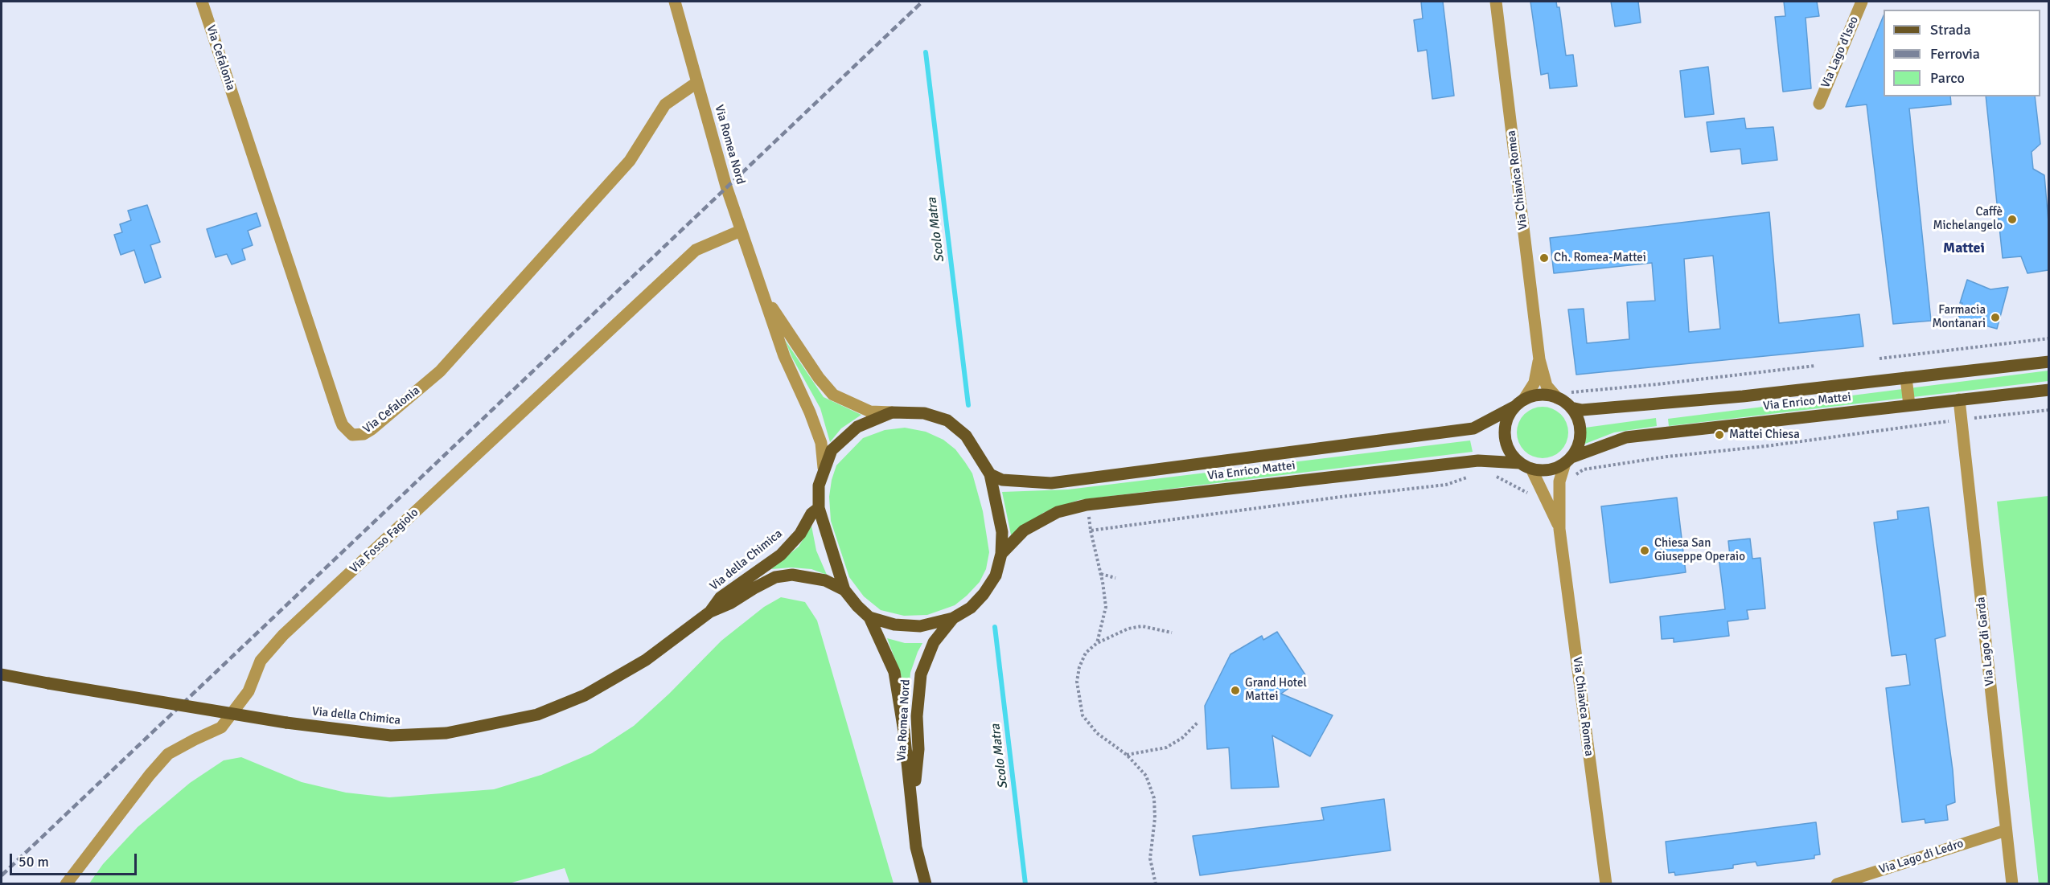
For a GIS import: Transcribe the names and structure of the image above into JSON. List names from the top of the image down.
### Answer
{
  "streets": {
    "main road": ["Via Romea Nord", "Via Enrico Mattei", "Via della Chimica"],
    "street": [
      "Via Lago d'Iseo",
      "Via Cefalonia",
      "Via Chiavica Romea",
      "Via Fosso Fagiolo",
      "Via Lago di Garda",
      "Via Lago di Ledro"
    ]
  },
  "crossings": [
    ["Via Cefalonia", "Via Romea Nord"],
    ["Via Romea Nord", "Via Fosso Fagiolo"],
    ["Via Chiavica Romea", "Via Enrico Mattei"],
    ["Via Enrico Mattei", "Via Lago di Garda"],
    ["Via Lago di Garda", "Via Lago di Ledro"]
  ],
  "districts": ["Mattei"],
  "water": ["Scolo Matra"],
  "places": [
    "Caffè Michelangelo",
    "Ch. Romea-Mattei",
    "Farmacia Montanari",
    "Mattei Chiesa",
    "Chiesa San Giuseppe Operaio",
    "Grand Hotel Mattei"
  ],
  "legend": ["Strada", "Ferrovia", "Parco"],
  "scale_bar": "50 m"
}
